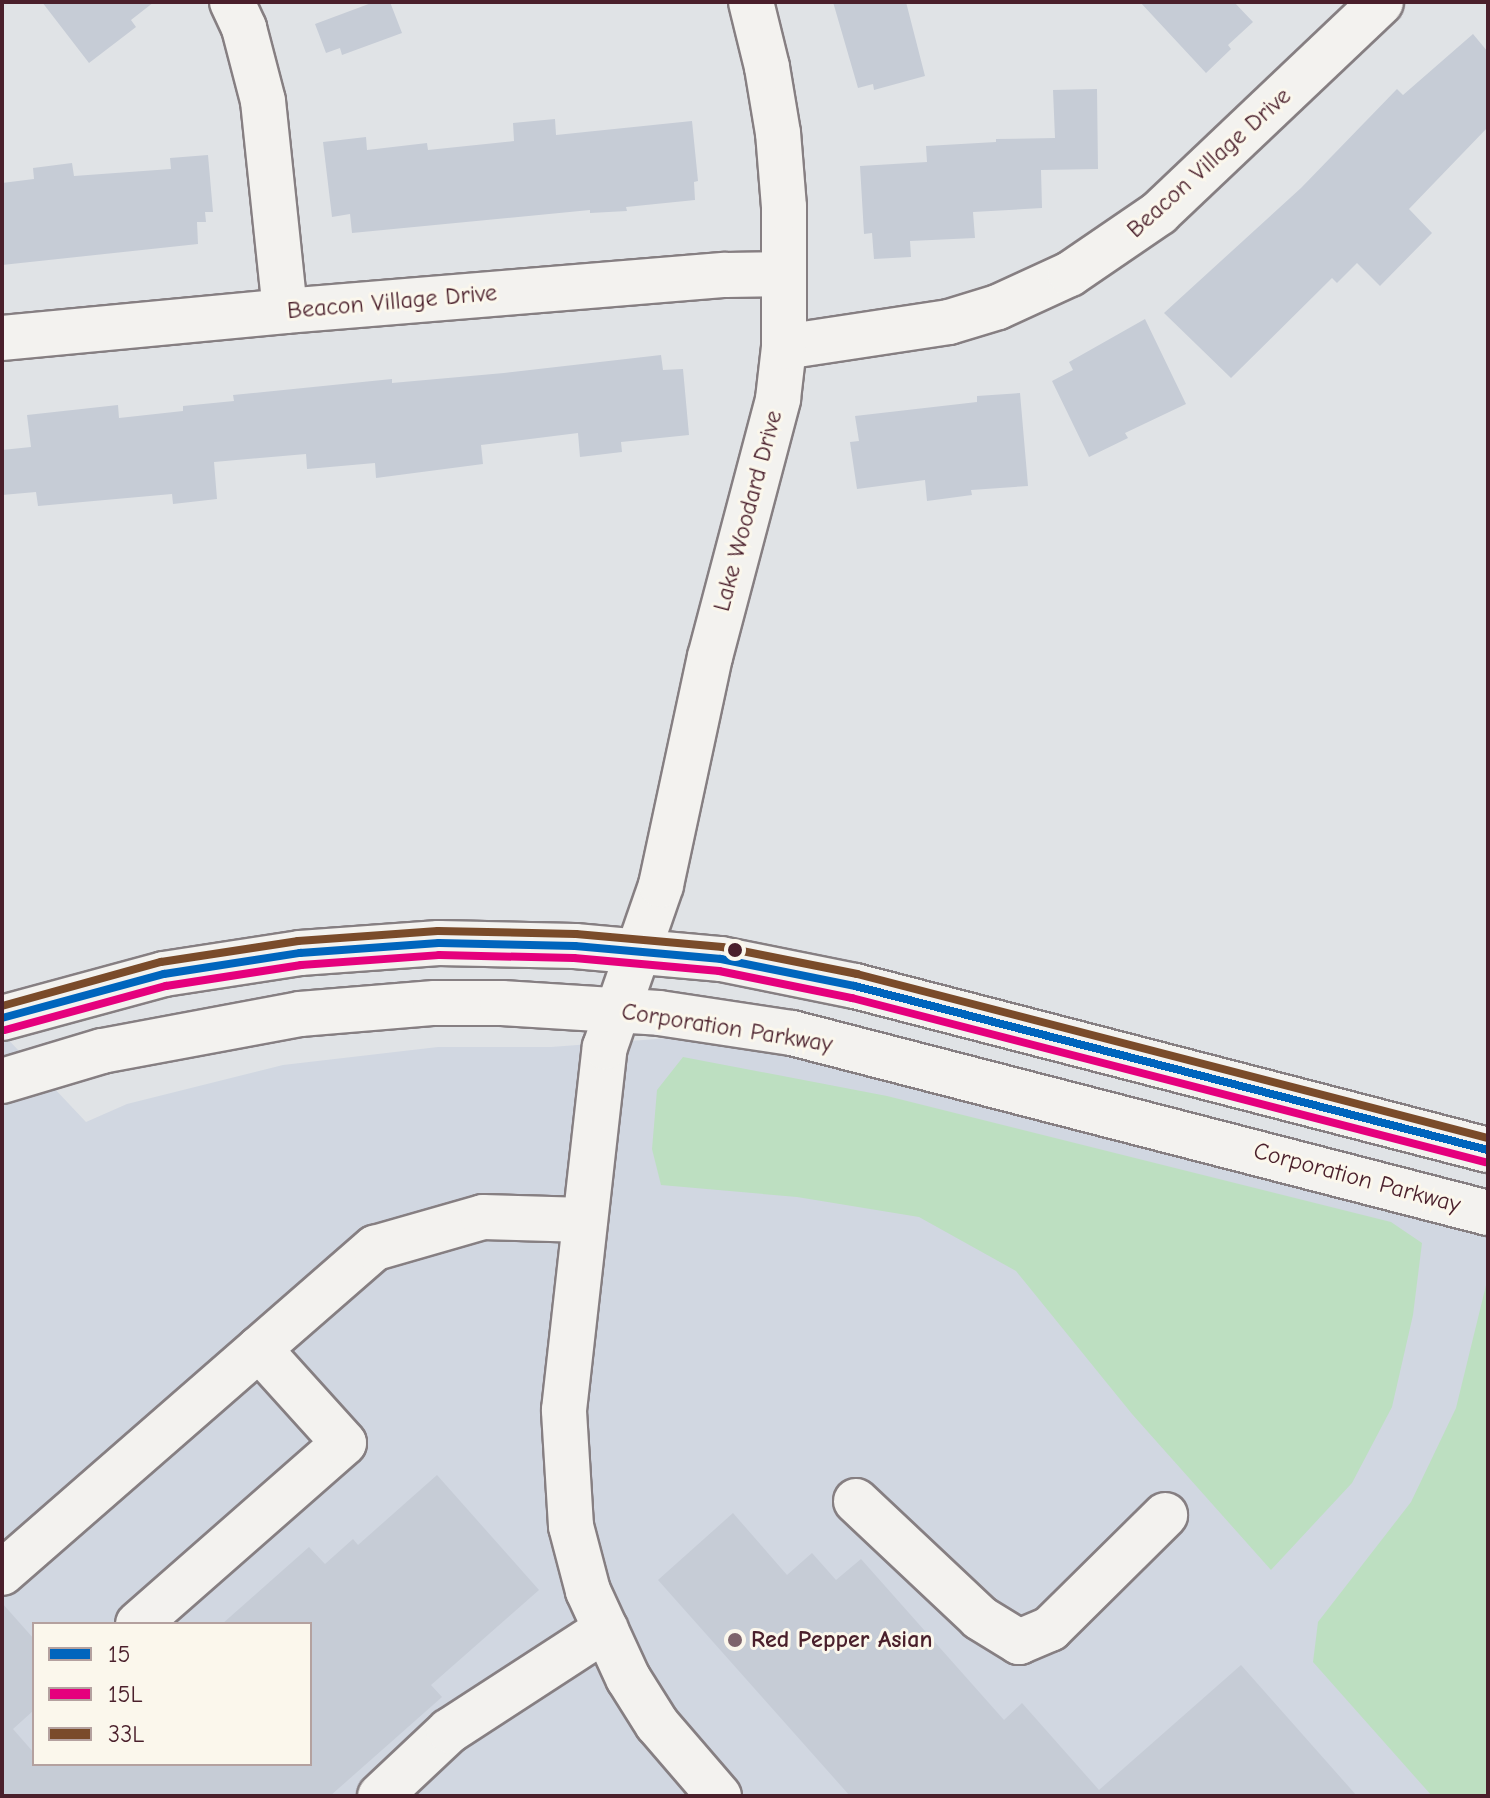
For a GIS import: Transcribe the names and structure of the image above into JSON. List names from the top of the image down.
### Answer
{
  "streets": {
    "main road": ["Beacon Village Drive", "Lake Woodard Drive", "Corporation Parkway"]
  },
  "crossings": [
    ["Beacon Village Drive", "Lake Woodard Drive"],
    ["Lake Woodard Drive", "Corporation Parkway"]
  ],
  "places": ["Red Pepper Asian"],
  "lines": ["transit line 33L", "transit line 15", "transit line 15L"],
  "legend": ["15", "15L", "33L"]
}
